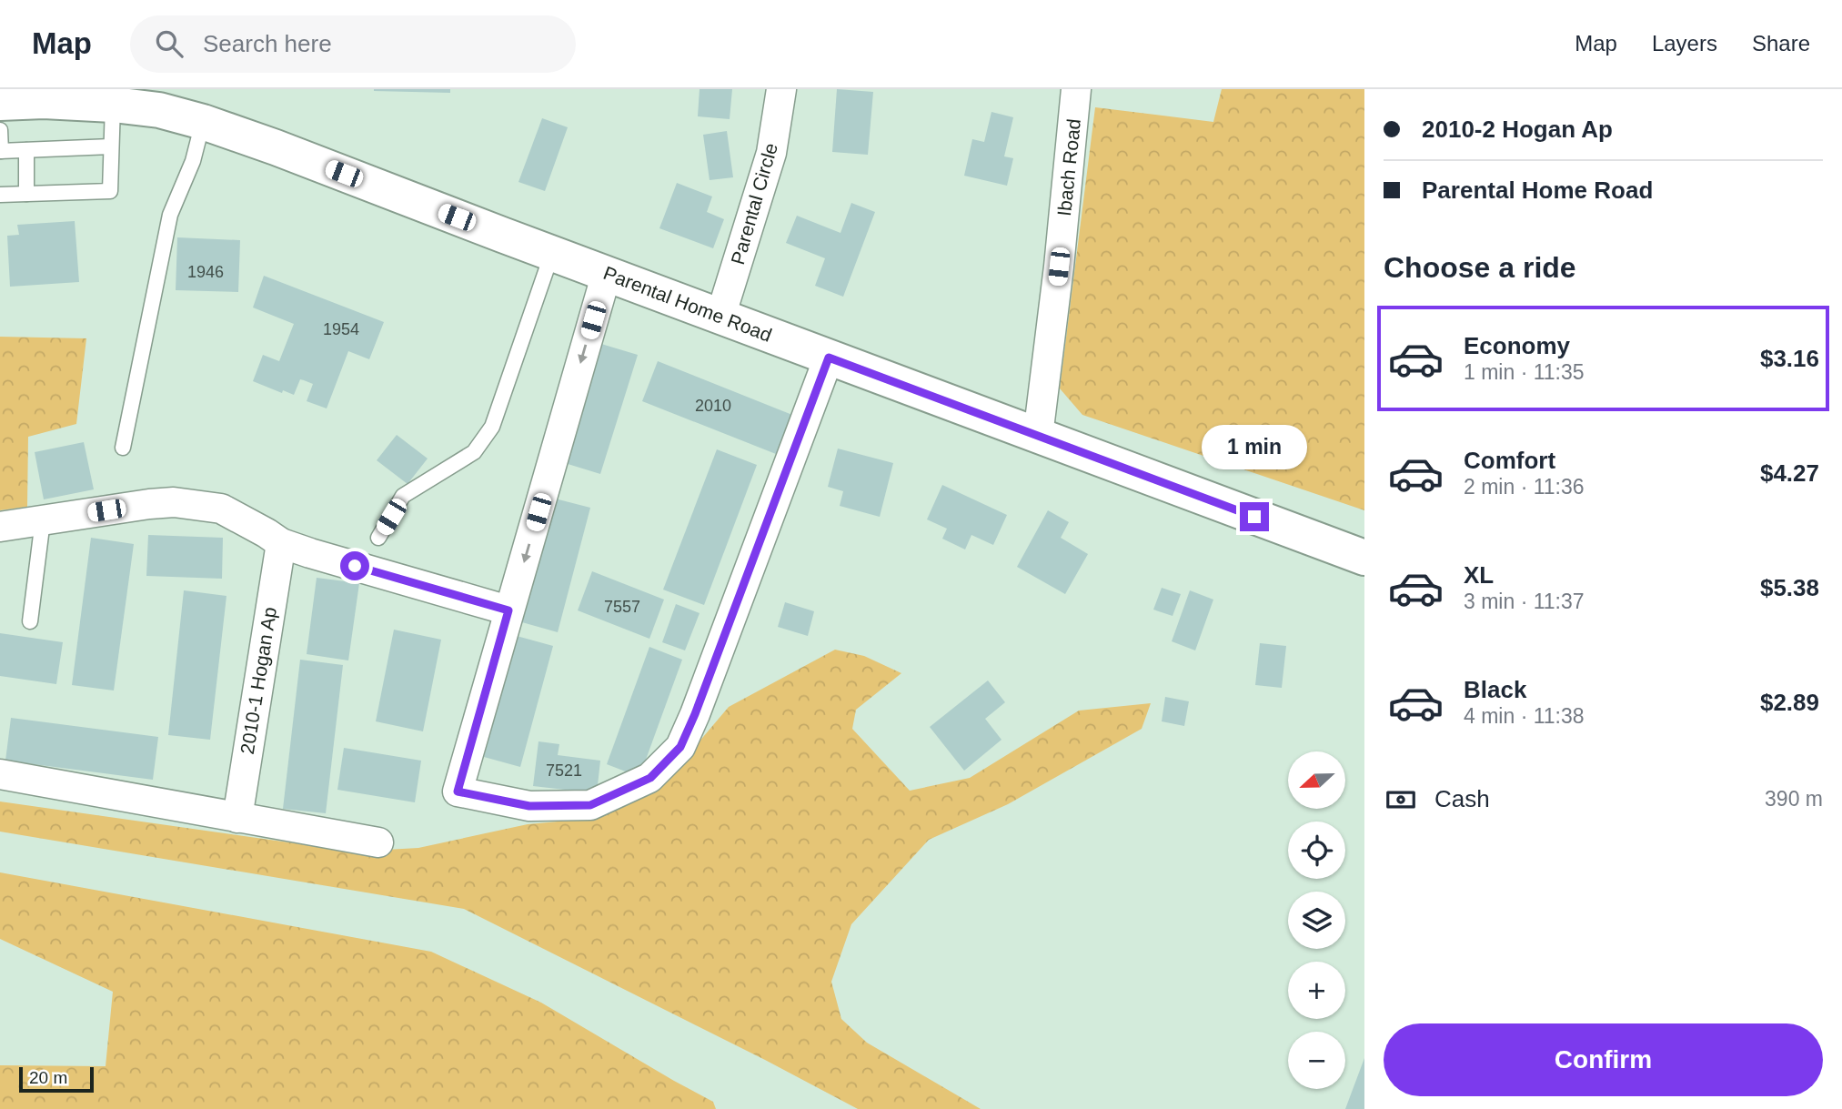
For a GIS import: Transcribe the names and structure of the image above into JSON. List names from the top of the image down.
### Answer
{
  "streets": {
    "street": [
      "Ibach Road",
      "Parental Circle",
      "Parental Home Road",
      "2010-1 Hogan Ap"
    ]
  },
  "crossings": [
    ["Ibach Road", "Parental Home Road"],
    ["Parental Circle", "Parental Home Road"]
  ],
  "house_numbers": [
    "1946",
    "1954",
    "2010",
    "7557",
    "7521"
  ],
  "scale_bar": "20 m",
  "north": "left",
  "page": {
    "header": "Map",
    "search": "Search here",
    "nav": ["Map", "Layers", "Share"],
    "banner": ["2010-2 Hogan Ap", "Parental Home Road"],
    "heading": "Choose a ride",
    "list": [
      {
        "name": "Economy",
        "note": "1 min · 11:35",
        "value": "$3.16"
      },
      {
        "name": "Comfort",
        "note": "2 min · 11:36",
        "value": "$4.27"
      },
      {
        "name": "XL",
        "note": "3 min · 11:37",
        "value": "$5.38"
      },
      {
        "name": "Black",
        "note": "4 min · 11:38",
        "value": "$2.89"
      }
    ],
    "bubble": "1 min",
    "map_buttons": ["+", "−"],
    "pay": ["Cash", "390 m"],
    "buttons": "Confirm",
    "scale": "20 m"
  }
}
